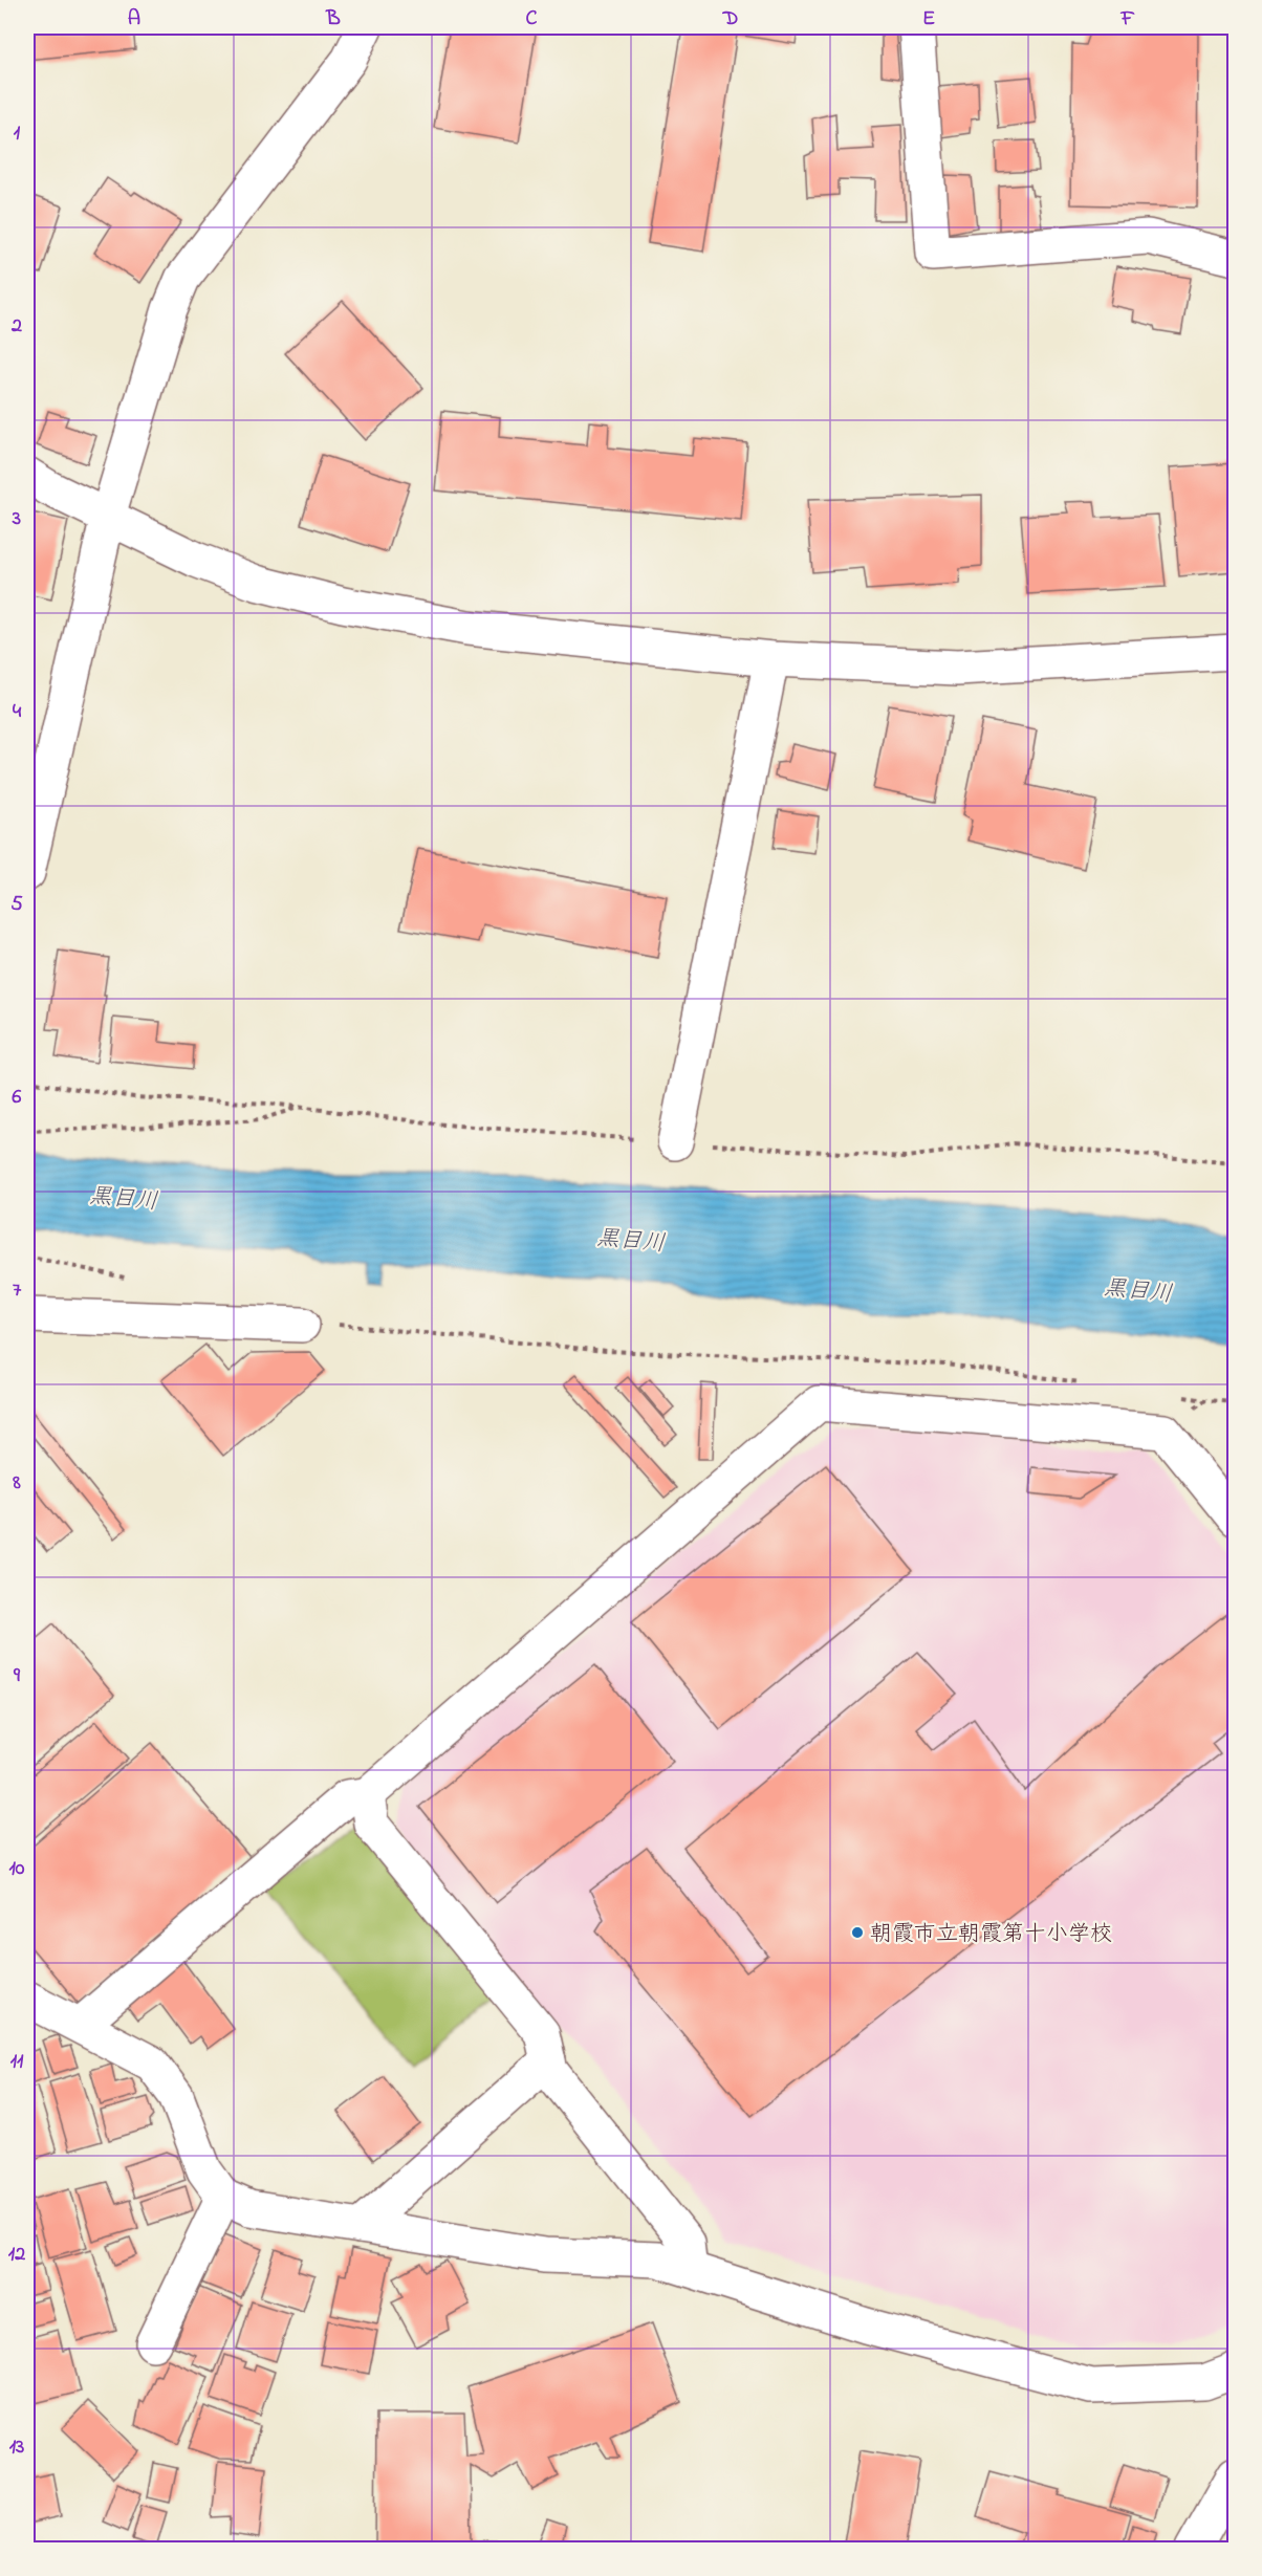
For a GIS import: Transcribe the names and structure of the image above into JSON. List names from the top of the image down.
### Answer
{
  "water": ["黒目川"],
  "places": ["朝霞市立朝霞第十小学校"],
  "grid": {
    "columns": [
      "A",
      "B",
      "C",
      "D",
      "E",
      "F"
    ],
    "rows": [
      "1",
      "2",
      "3",
      "4",
      "5",
      "6",
      "7",
      "8",
      "9",
      "10",
      "11",
      "12",
      "13"
    ]
  }
}
